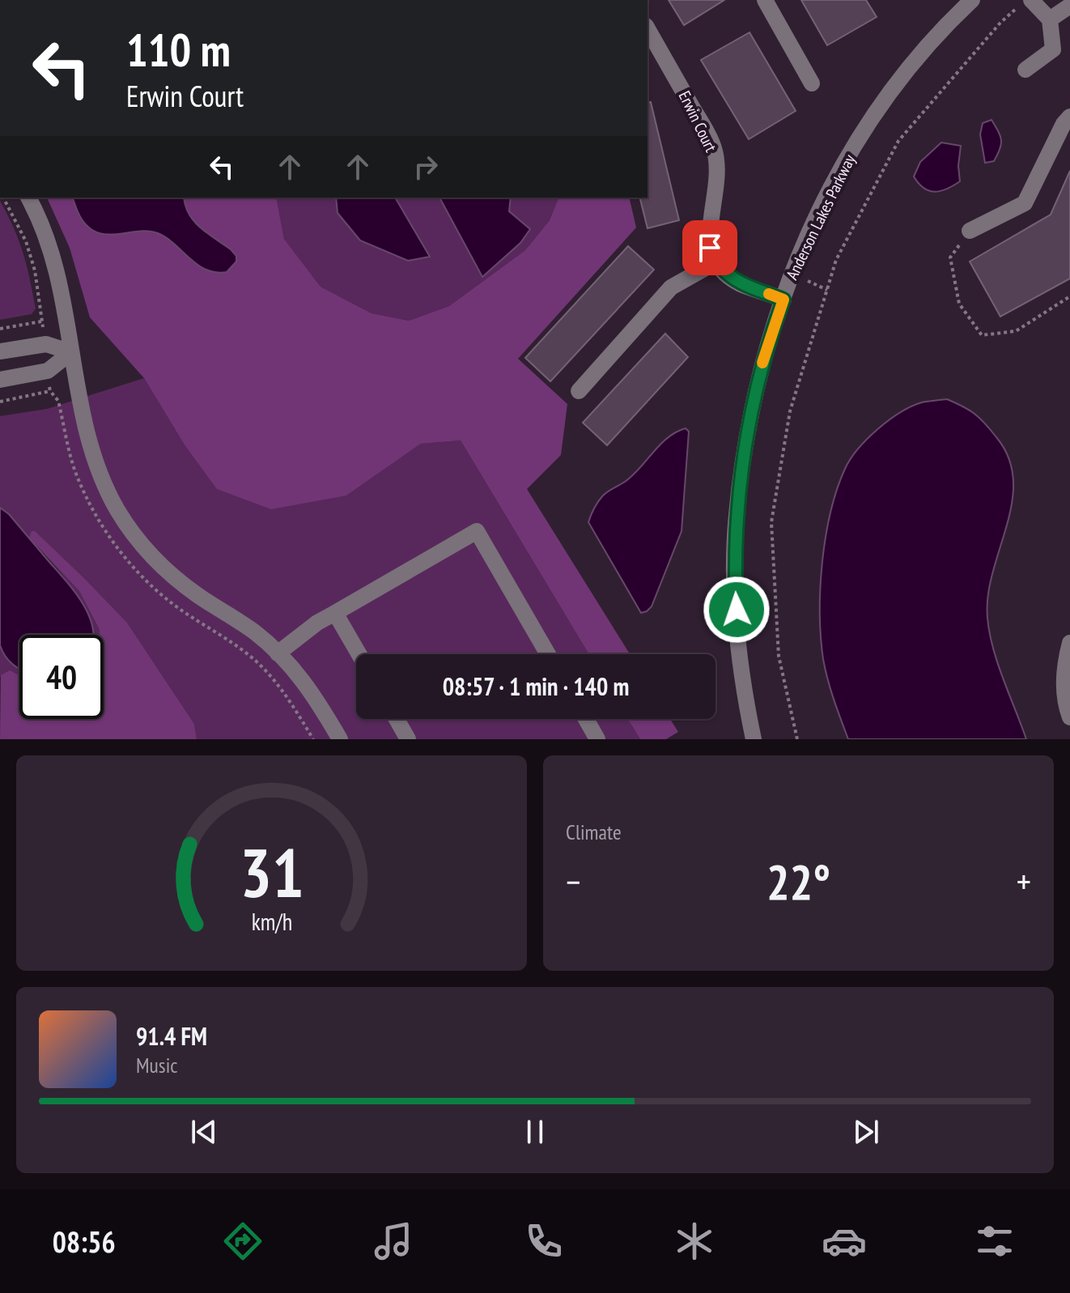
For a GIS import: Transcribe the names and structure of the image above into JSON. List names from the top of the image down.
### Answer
{
  "streets": {
    "street": ["Erwin Court", "Anderson Lakes Parkway"]
  },
  "page": {
    "turn": ["110 m", "Erwin Court"],
    "limit": "40",
    "trip": "08:57 · 1 min · 140 m",
    "tile": "Climate",
    "heat": ["−", "22°", "+"],
    "song": ["91.4 FM", "Music"],
    "tabs": "08:56",
    "gauge": ["31", "km/h"]
  }
}
